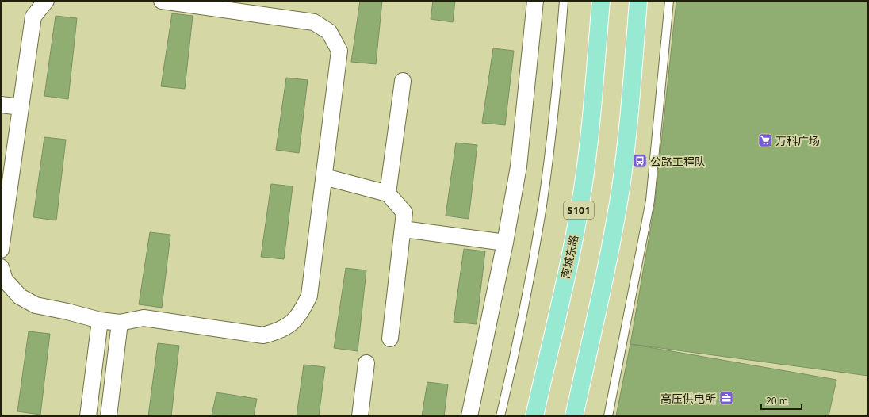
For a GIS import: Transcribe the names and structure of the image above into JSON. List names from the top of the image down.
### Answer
{
  "streets": {
    "main road": ["S101", "南城东路"]
  },
  "places": {
    "supermarket": ["万科广场"],
    "bus stop": ["公路工程队"],
    "office": ["高压供电所"]
  },
  "scale_bar": "20 m"
}
